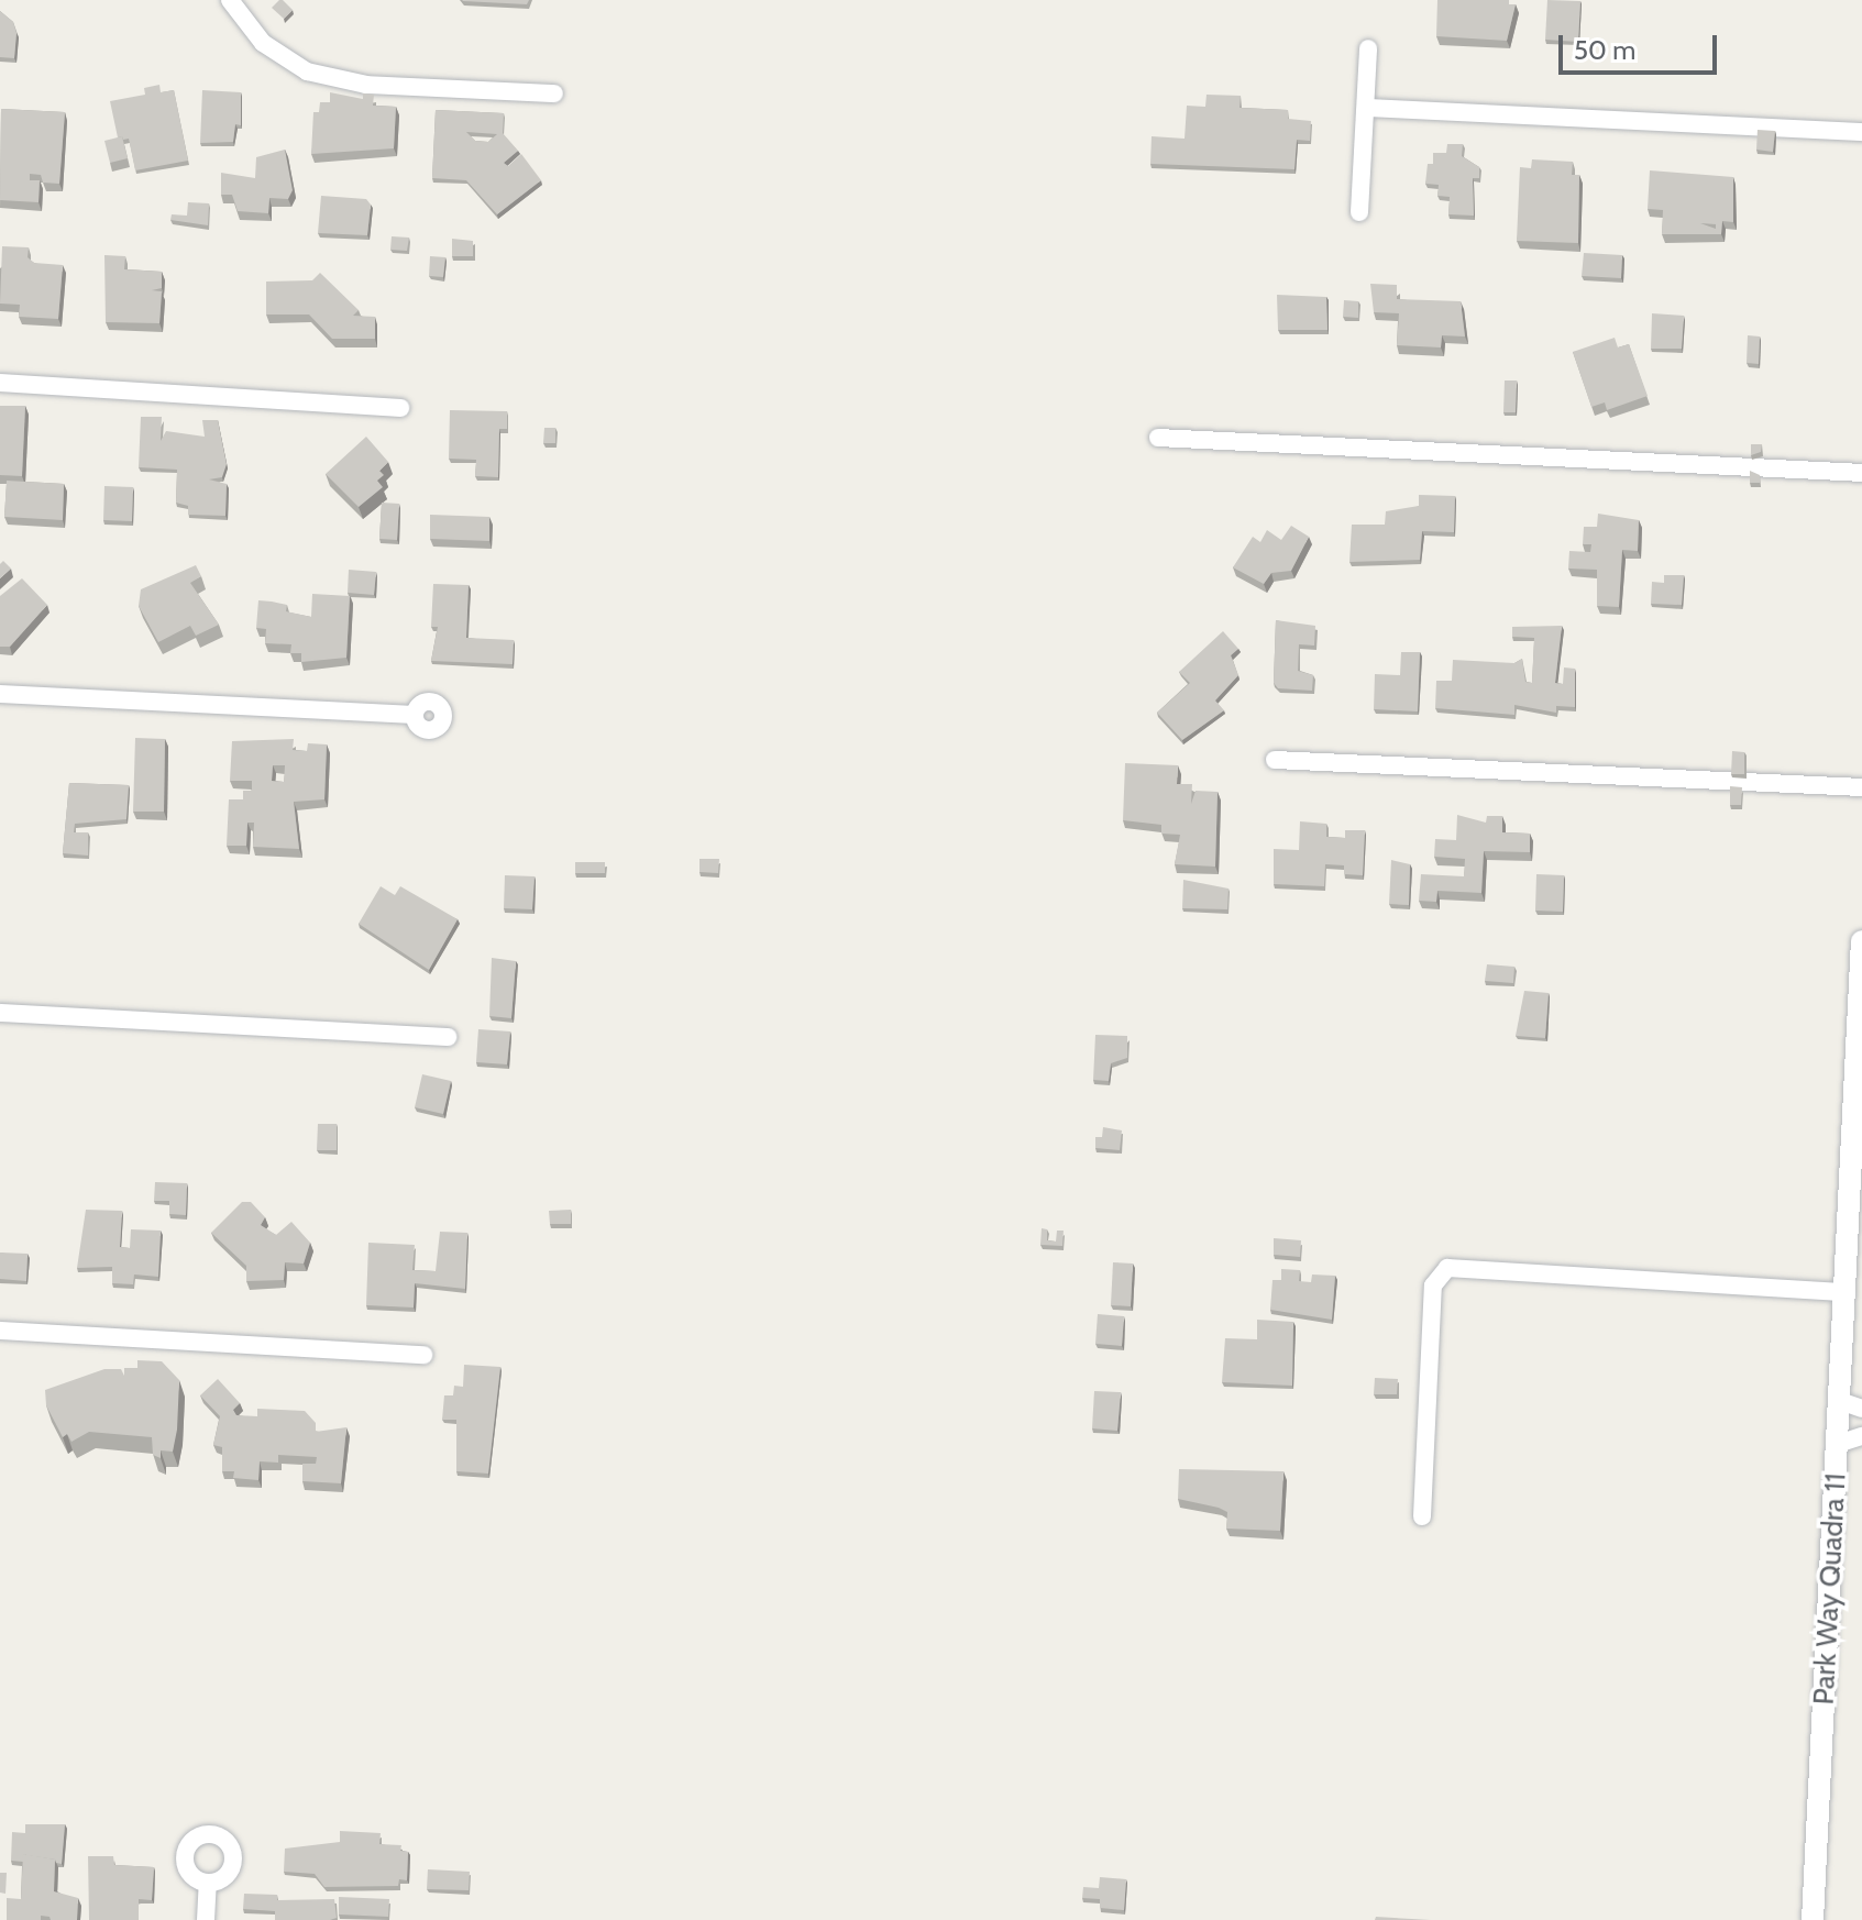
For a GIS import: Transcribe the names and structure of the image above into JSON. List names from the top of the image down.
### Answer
{
  "streets": {
    "street": ["Park Way Quadra 11"]
  },
  "scale_bar": "50 m"
}
